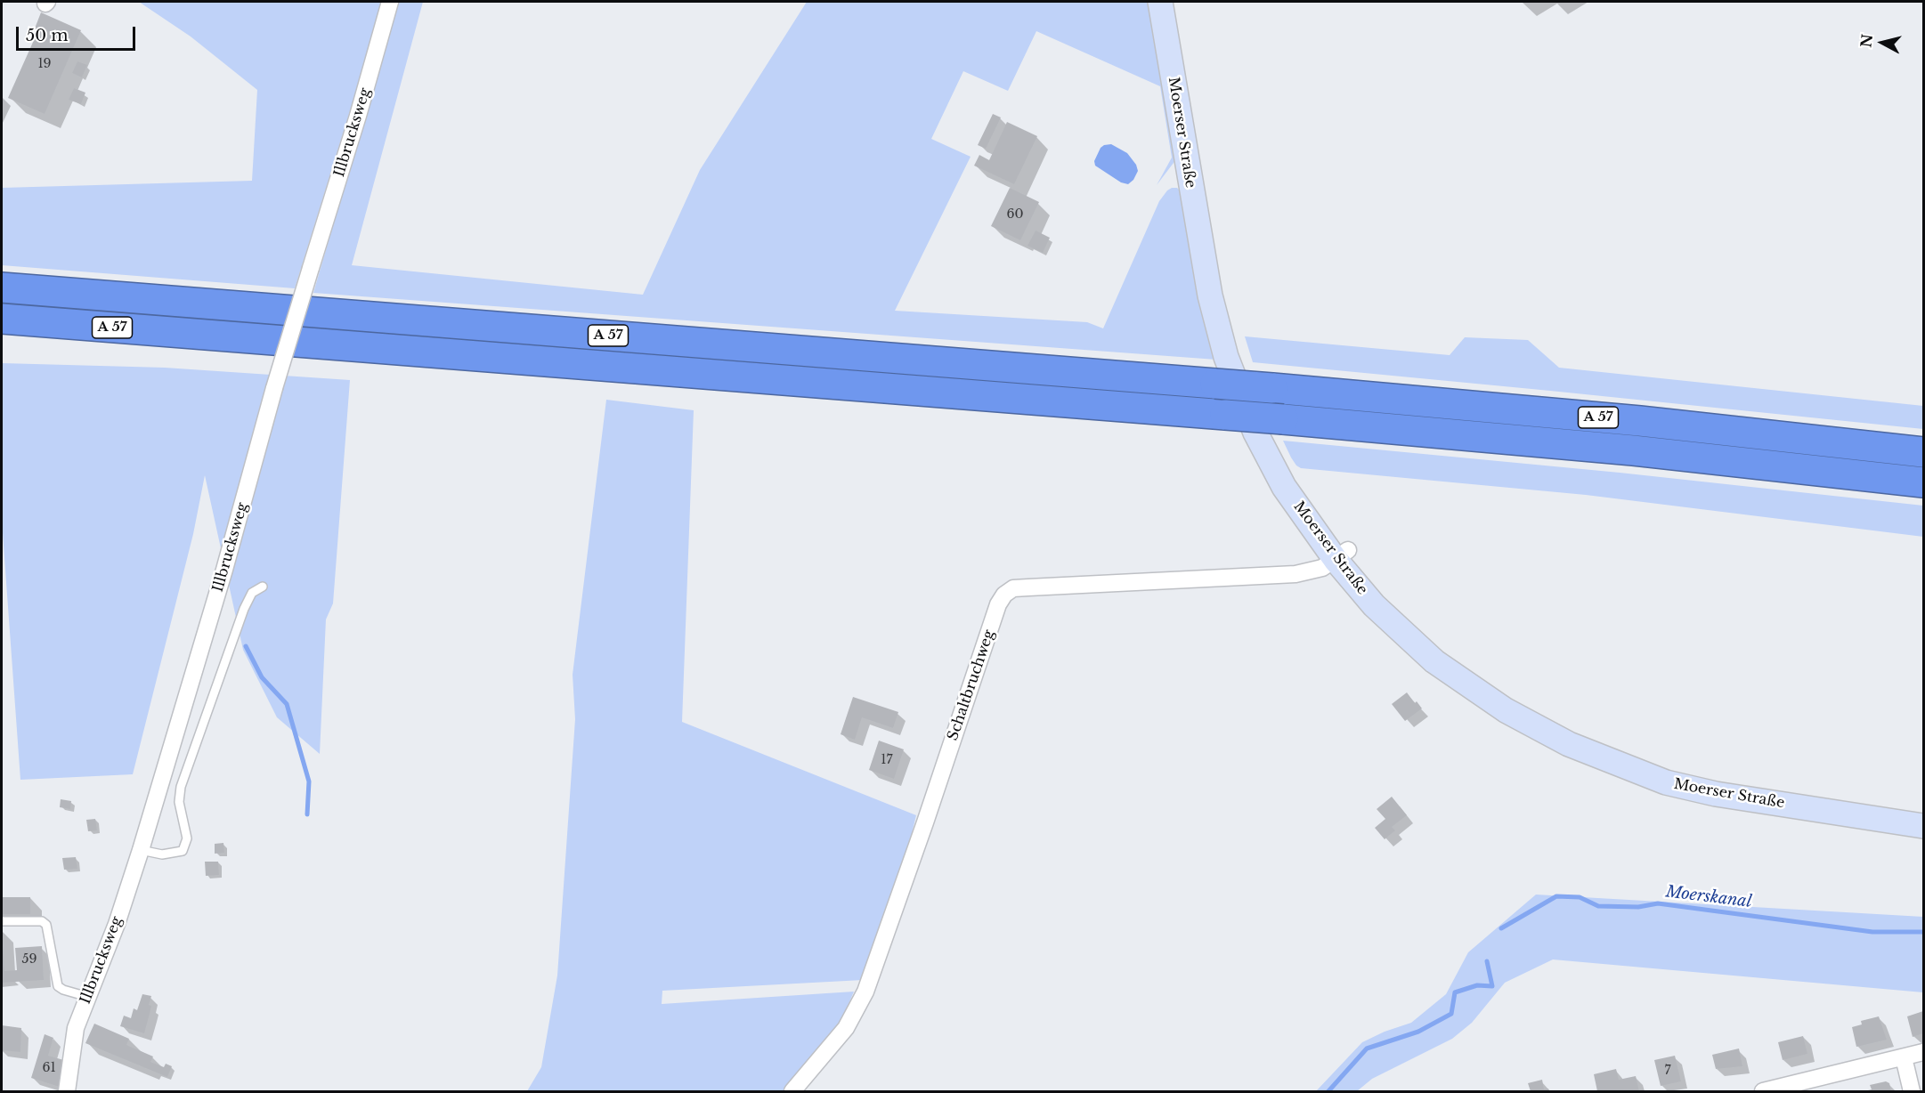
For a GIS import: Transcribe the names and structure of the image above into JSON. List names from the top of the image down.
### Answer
{
  "streets": {
    "highway": ["A 57"],
    "street": ["Illbrucksweg", "Moerser Straße", "Schaltbruchweg"]
  },
  "crossings": [
    ["Moerser Straße", "Schaltbruchweg"]
  ],
  "water": ["Moerskanal"],
  "house_numbers": [
    "19",
    "60",
    "17",
    "59",
    "61",
    "7"
  ],
  "scale_bar": "50 m",
  "north": "left"
}
